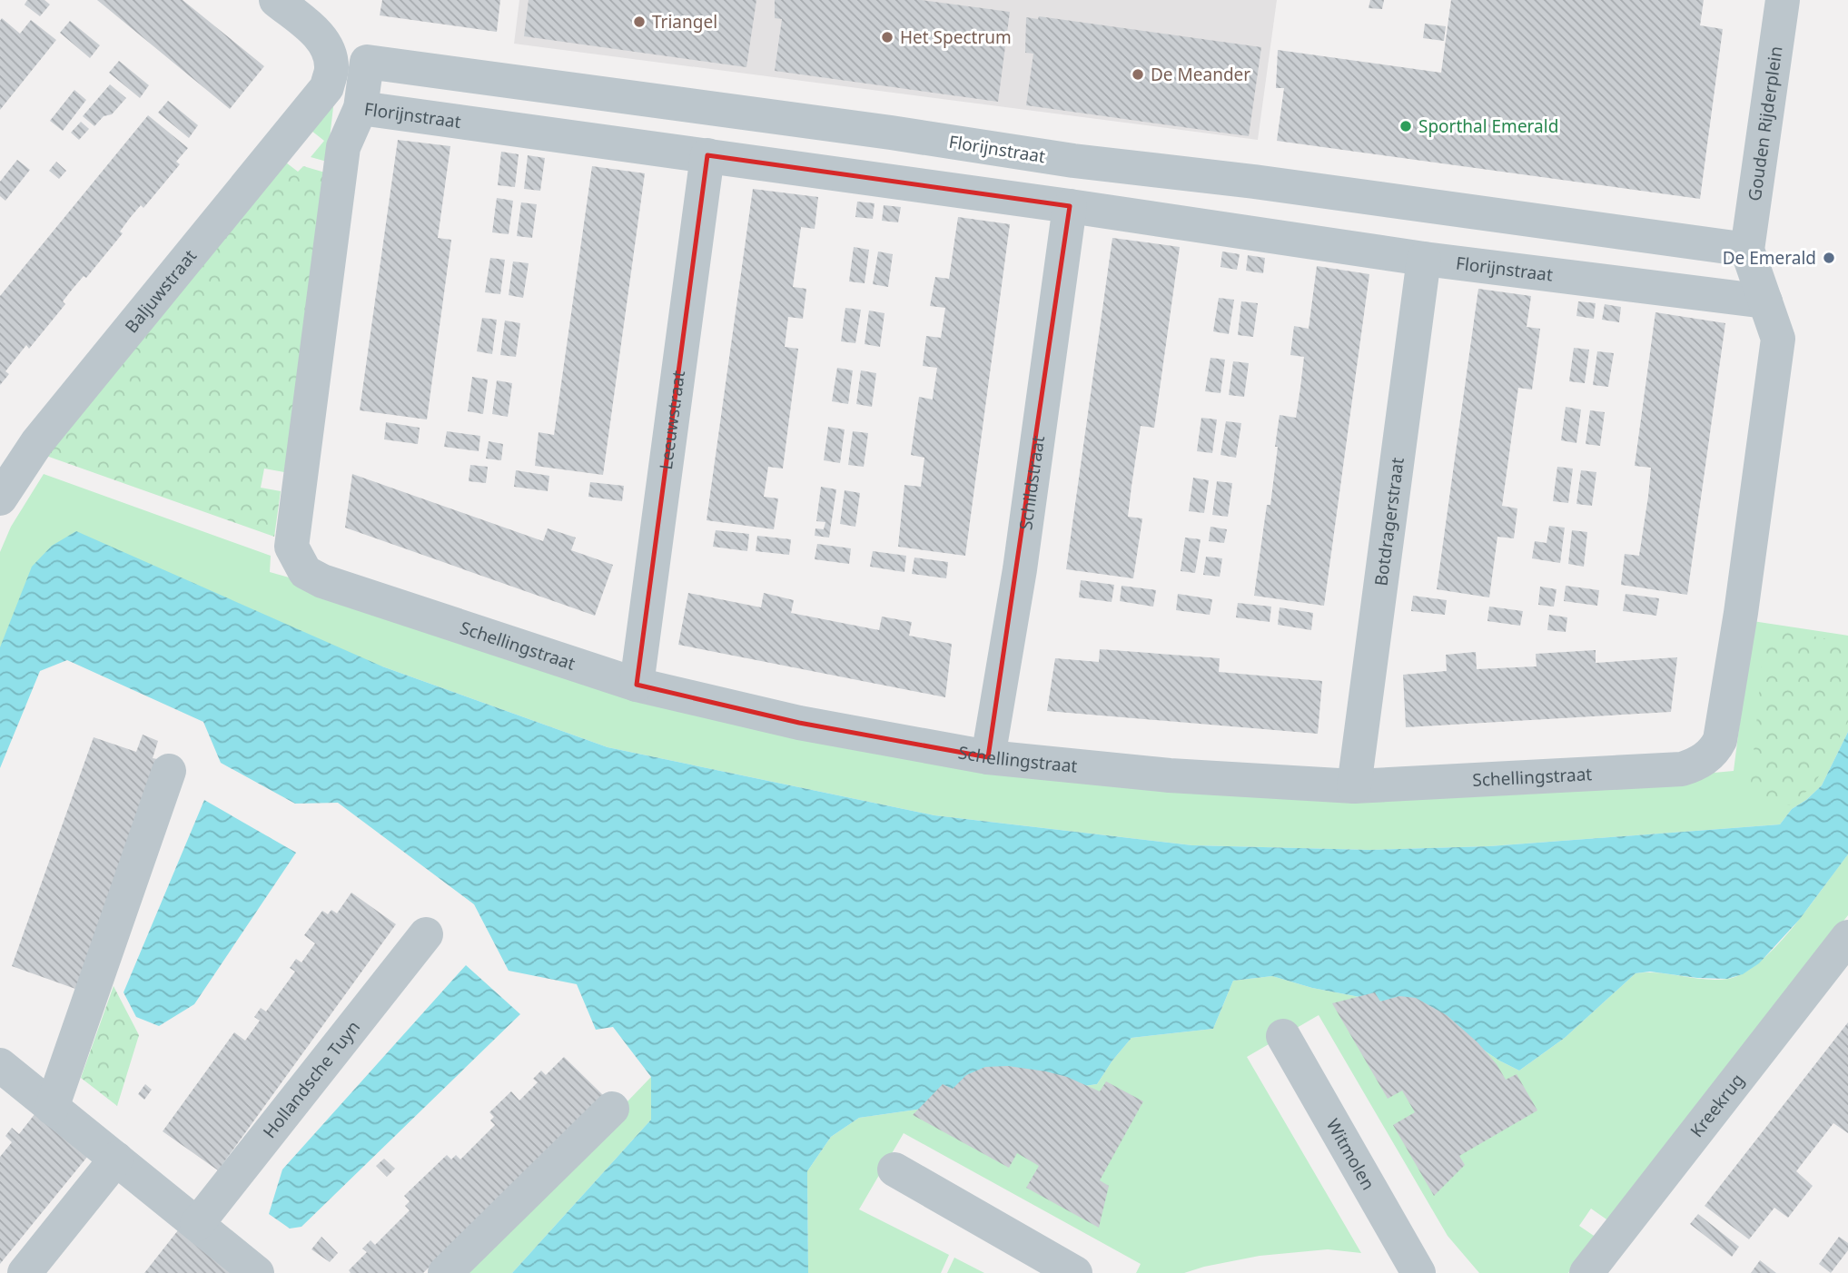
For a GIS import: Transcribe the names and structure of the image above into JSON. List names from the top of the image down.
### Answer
{
  "streets": {
    "street": [
      "Florijnstraat",
      "Gouden Rijderplein",
      "Baljuwstraat",
      "Leeuwstraat",
      "Schildstraat",
      "Botdragerstraat",
      "Schellingstraat",
      "Hollandsche Tuyn",
      "Kreekrug",
      "Witmolen"
    ]
  },
  "crossings": [
    ["Florijnstraat", "Gouden Rijderplein"],
    ["Florijnstraat", "Leeuwstraat"],
    ["Florijnstraat", "Schildstraat"],
    ["Florijnstraat", "Botdragerstraat"],
    ["Florijnstraat", "Schellingstraat"],
    ["Gouden Rijderplein", "Schellingstraat"],
    ["Leeuwstraat", "Schellingstraat"],
    ["Schildstraat", "Schellingstraat"],
    ["Botdragerstraat", "Schellingstraat"]
  ],
  "places": [
    "Triangel",
    "Het Spectrum",
    "De Meander",
    "Sporthal Emerald",
    "De Emerald"
  ]
}
